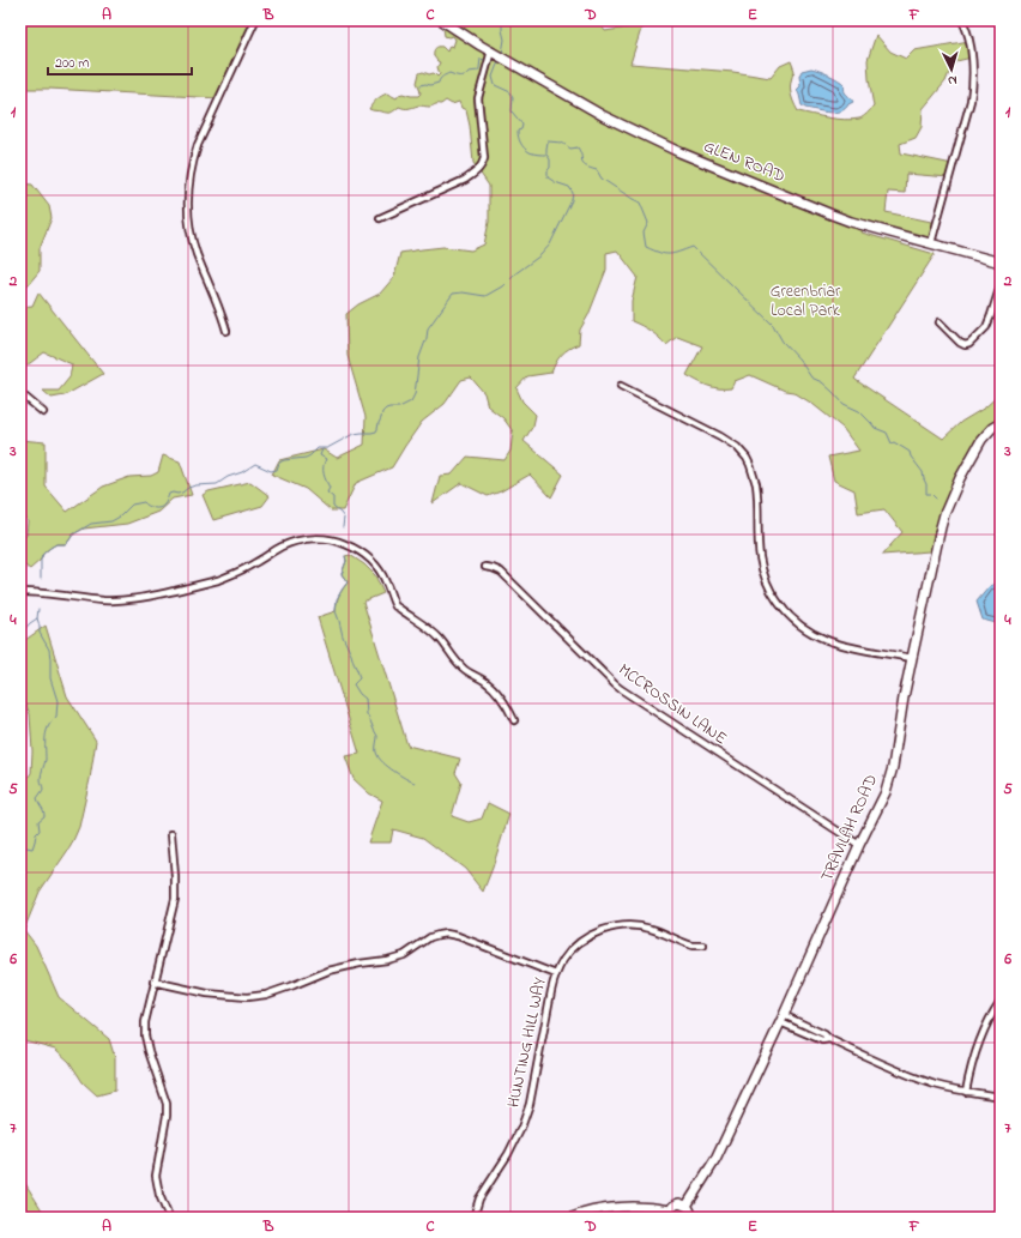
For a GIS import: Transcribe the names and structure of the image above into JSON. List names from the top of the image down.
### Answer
{
  "streets": {
    "main road": ["GLEN ROAD", "TRAVILAH ROAD"],
    "street": ["MCCROSSIN LANE", "HUNTING HILL WAY"]
  },
  "crossings": [
    ["MCCROSSIN LANE", "TRAVILAH ROAD"]
  ],
  "parks": ["Greenbriar Local Park"],
  "scale_bar": "200 m",
  "north": "bottom",
  "grid": {
    "columns": [
      "A",
      "B",
      "C",
      "D",
      "E",
      "F"
    ],
    "rows": [
      "1",
      "2",
      "3",
      "4",
      "5",
      "6",
      "7"
    ]
  }
}
